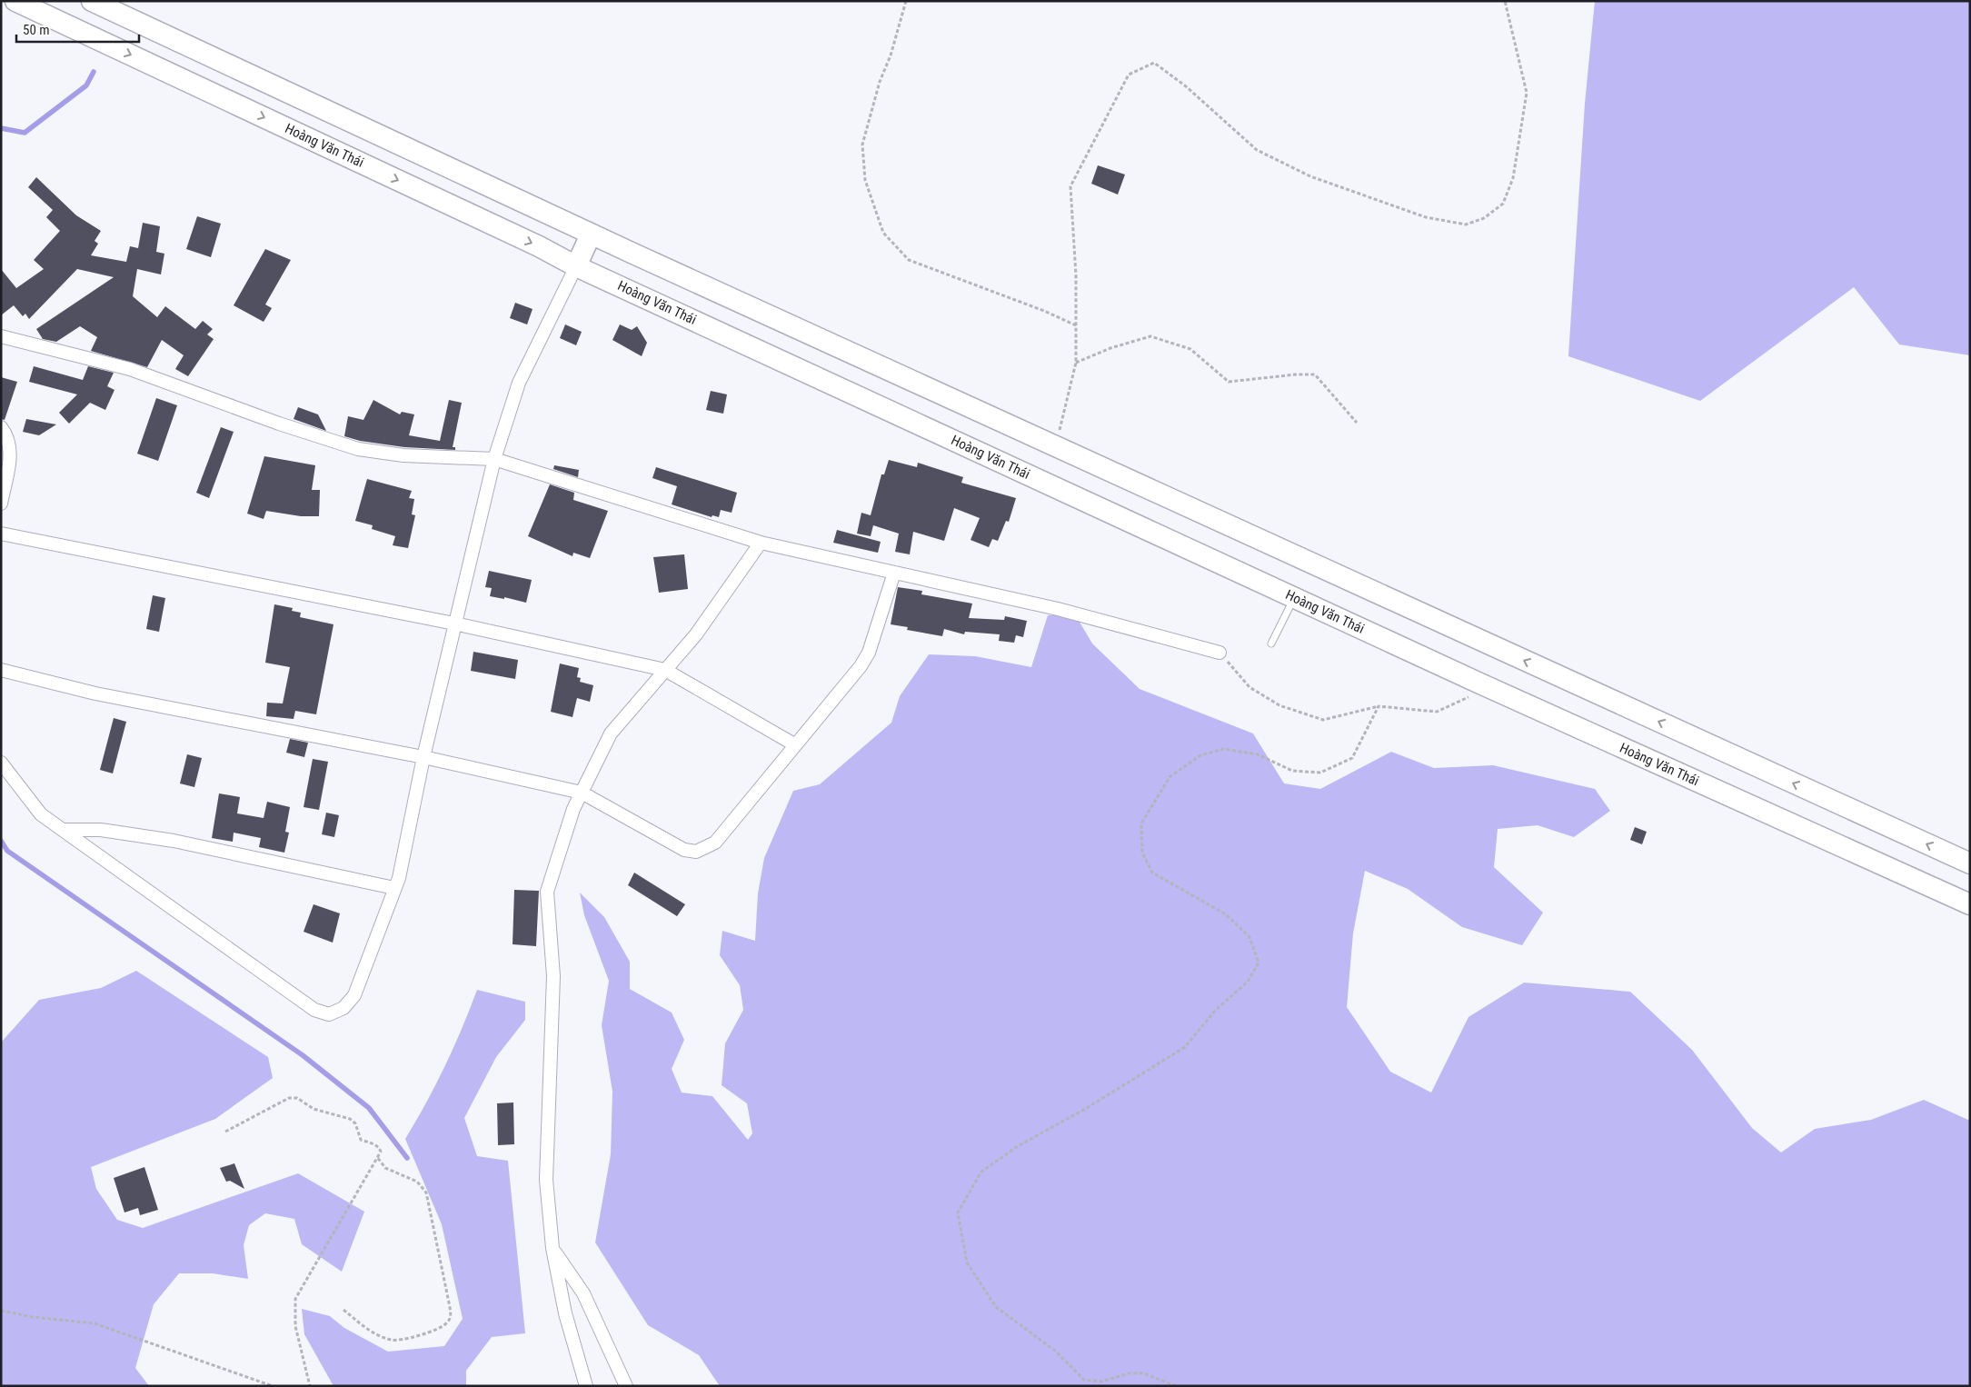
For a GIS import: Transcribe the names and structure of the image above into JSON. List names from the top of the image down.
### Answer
{
  "streets": {
    "main road": ["Hoàng Văn Thái"]
  },
  "scale_bar": "50 m"
}
